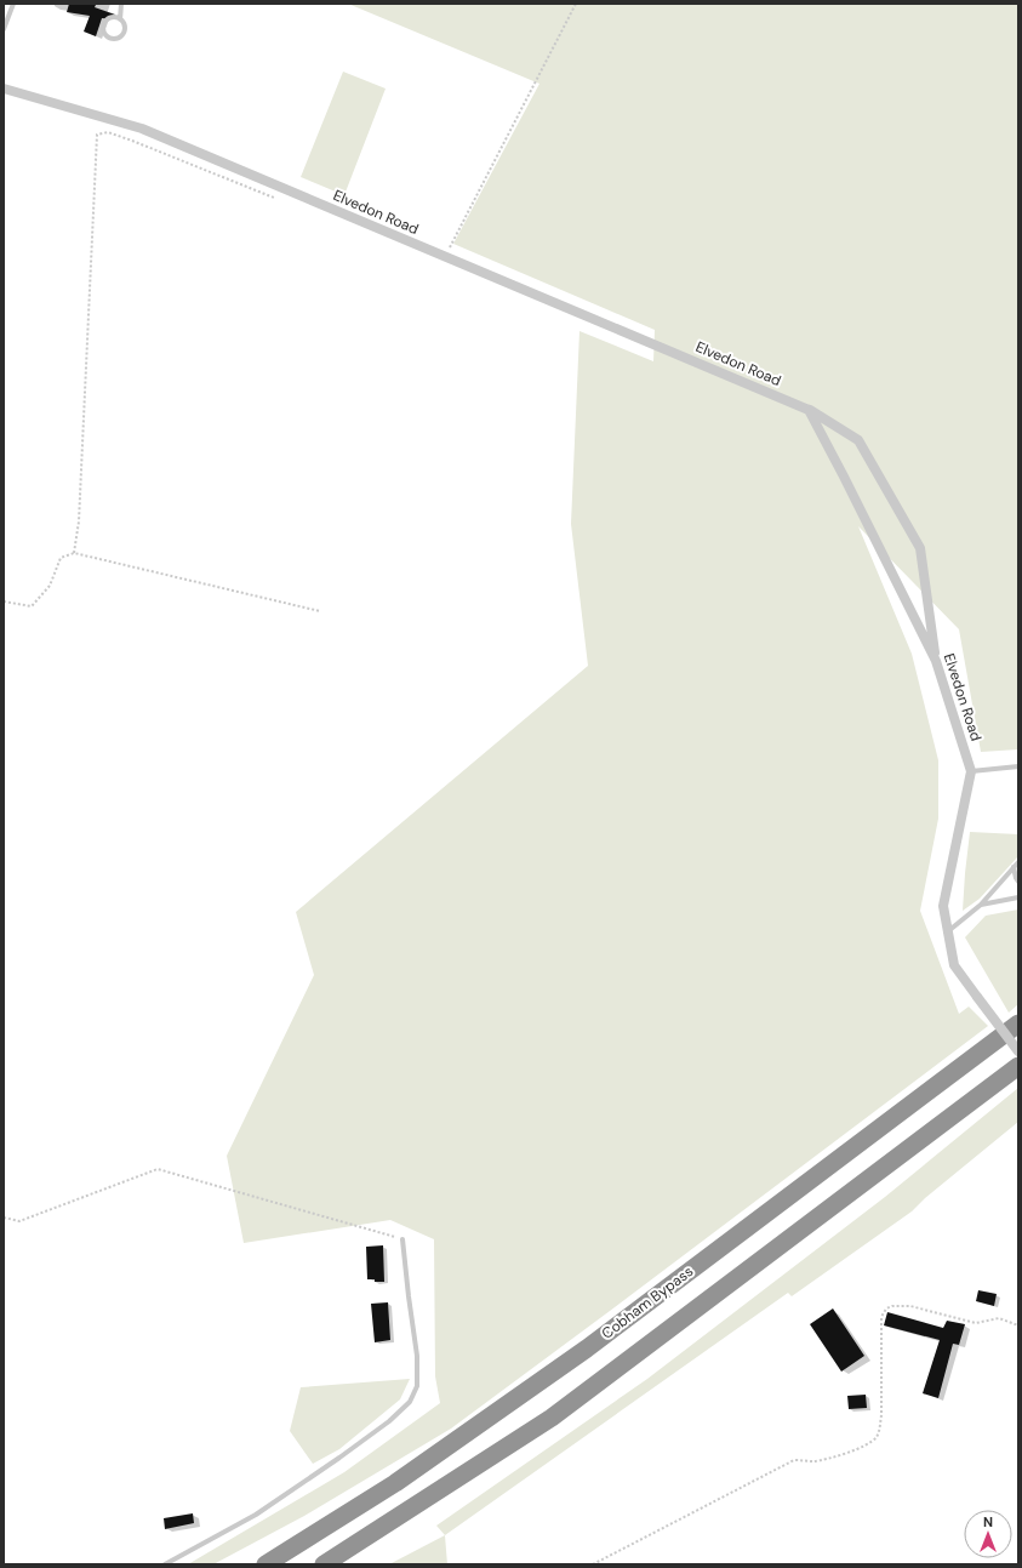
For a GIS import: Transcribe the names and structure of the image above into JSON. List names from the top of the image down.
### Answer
{
  "streets": {
    "highway": ["Cobham Bypass"],
    "street": ["Elvedon Road"]
  },
  "north": "top"
}
